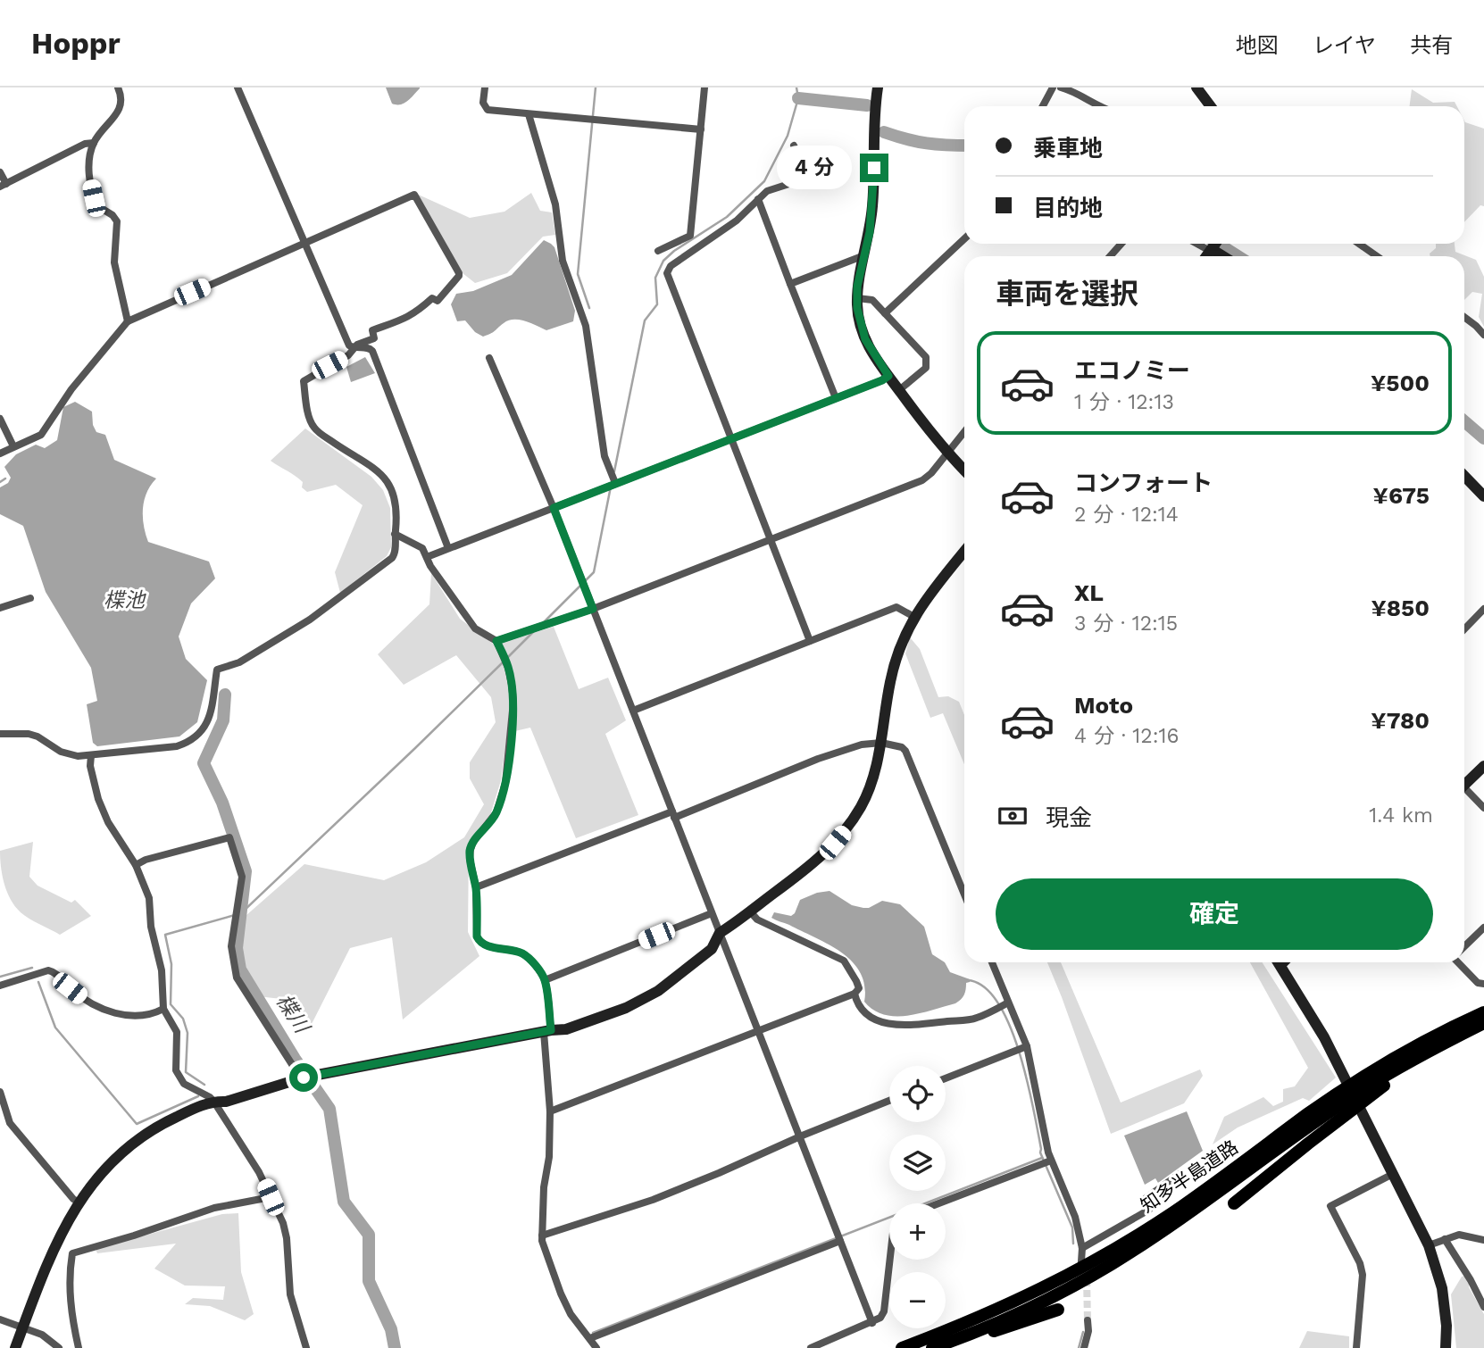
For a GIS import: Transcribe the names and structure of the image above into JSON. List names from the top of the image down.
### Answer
{
  "streets": {
    "highway": ["知多半島道路"]
  },
  "water": ["楪池", "楪川"],
  "page": {
    "header": "Hoppr",
    "nav": ["地図", "レイヤ", "共有"],
    "banner": ["乗車地", "目的地"],
    "bubble": "4 分",
    "heading": "車両を選択",
    "list": [
      {
        "name": "エコノミー",
        "note": "1 分 · 12:13",
        "value": "¥500"
      },
      {
        "name": "コンフォート",
        "note": "2 分 · 12:14",
        "value": "¥675"
      },
      {
        "name": "XL",
        "note": "3 分 · 12:15",
        "value": "¥850"
      },
      {
        "name": "Moto",
        "note": "4 分 · 12:16",
        "value": "¥780"
      }
    ],
    "pay": ["現金", "1.4 km"],
    "buttons": "確定",
    "map_buttons": ["+", "−"]
  }
}
